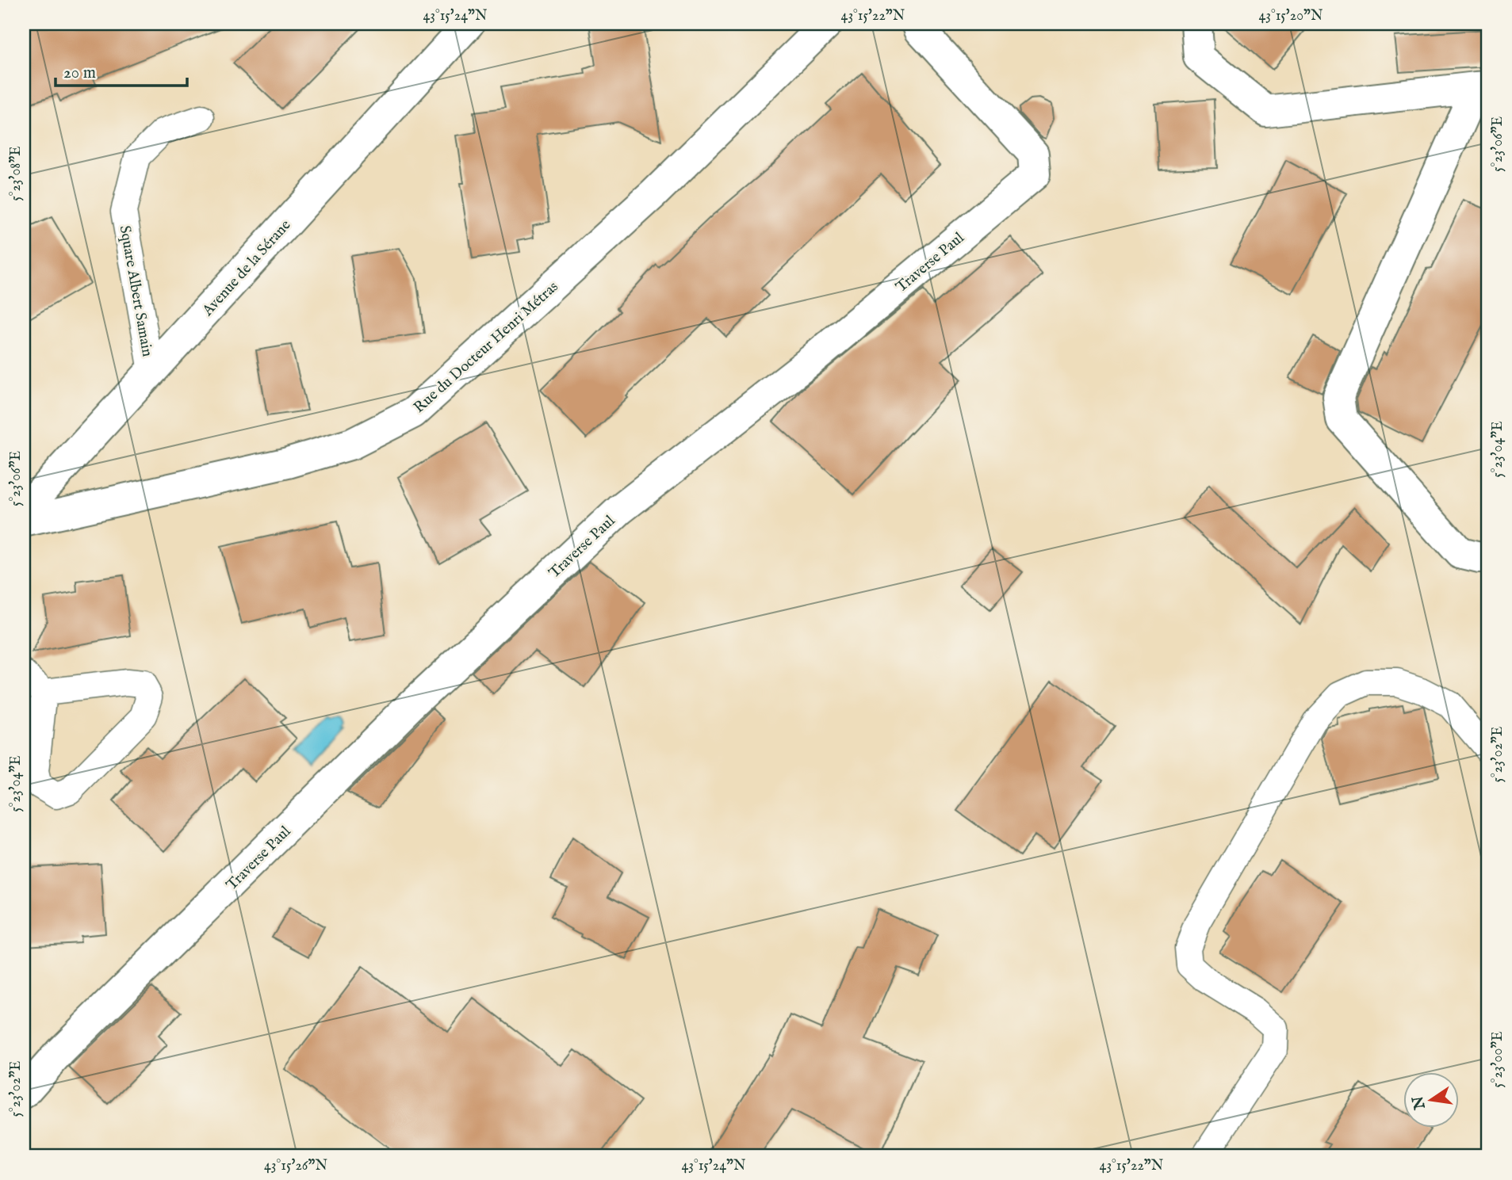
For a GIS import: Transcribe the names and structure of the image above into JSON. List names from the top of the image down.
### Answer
{
  "streets": {
    "street": ["Traverse Paul", "Avenue de la Sérane", "Rue du Docteur Henri Métras"],
    "lane": ["Square Albert Samain"]
  },
  "crossings": [
    ["Avenue de la Sérane", "Square Albert Samain"]
  ],
  "scale_bar": "20 m",
  "north": "left",
  "coordinates": [
    "43°15'24\"N",
    "43°15'22\"N",
    "43°15'20\"N",
    "5°23'06\"E",
    "5°23'08\"E",
    "5°23'04\"E",
    "5°23'02\"E",
    "5°23'00\"E",
    "43°15'26\"N"
  ]
}
